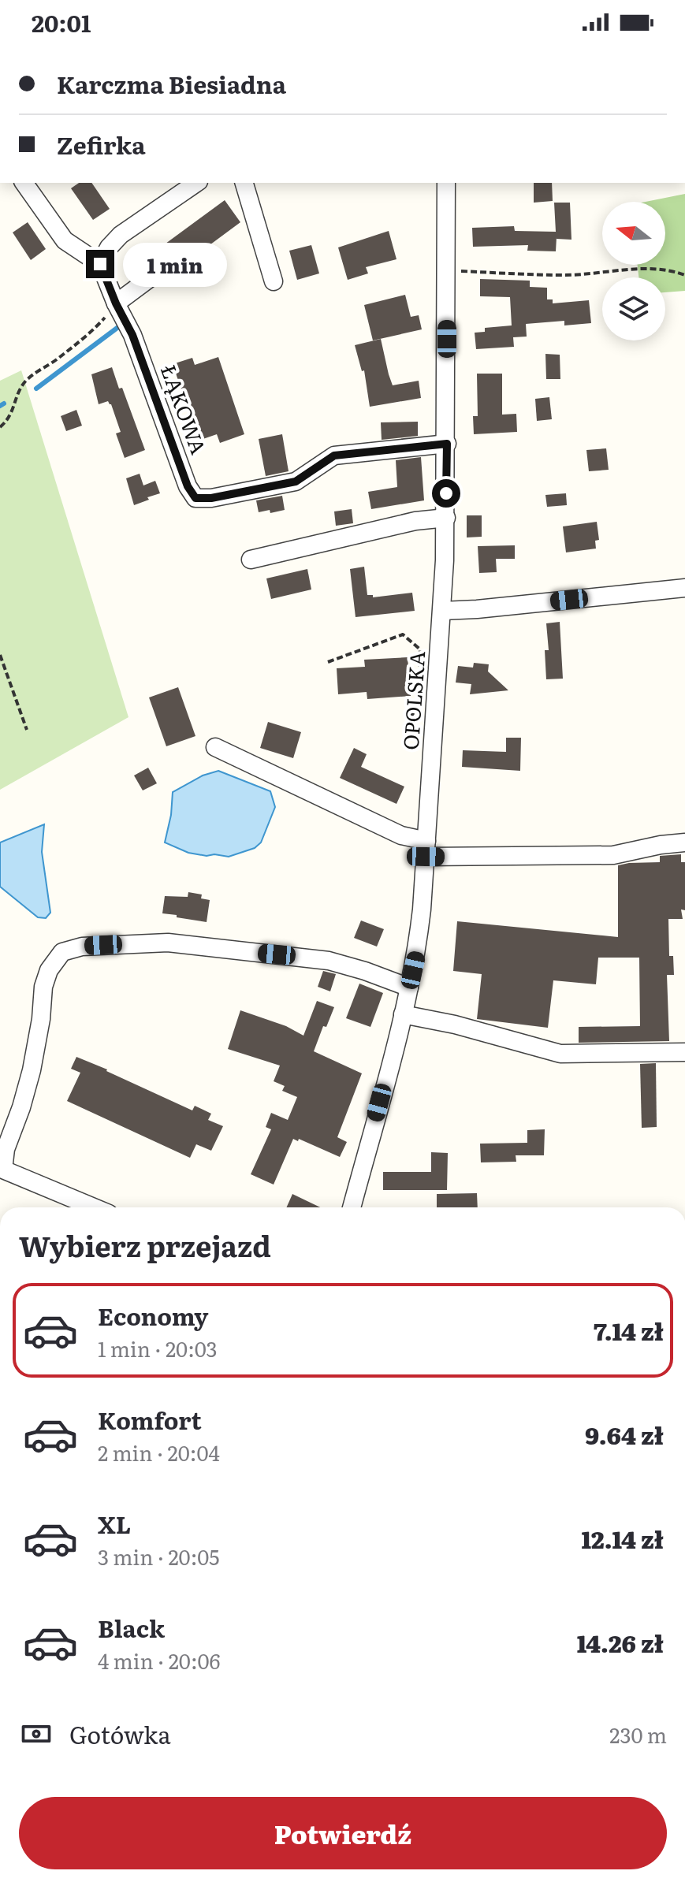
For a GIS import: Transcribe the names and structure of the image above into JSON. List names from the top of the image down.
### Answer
{
  "streets": {
    "street": ["ŁĄKOWA", "OPOLSKA"]
  },
  "crossings": [
    ["ŁĄKOWA", "OPOLSKA"]
  ],
  "north": "left",
  "page": {
    "status": "20:01",
    "banner": ["Karczma Biesiadna", "Zefirka"],
    "bubble": "1 min",
    "heading": "Wybierz przejazd",
    "list": [
      {
        "name": "Economy",
        "note": "1 min · 20:03",
        "value": "7.14 zł"
      },
      {
        "name": "Komfort",
        "note": "2 min · 20:04",
        "value": "9.64 zł"
      },
      {
        "name": "XL",
        "note": "3 min · 20:05",
        "value": "12.14 zł"
      },
      {
        "name": "Black",
        "note": "4 min · 20:06",
        "value": "14.26 zł"
      }
    ],
    "pay": ["Gotówka", "230 m"],
    "buttons": "Potwierdź"
  }
}
